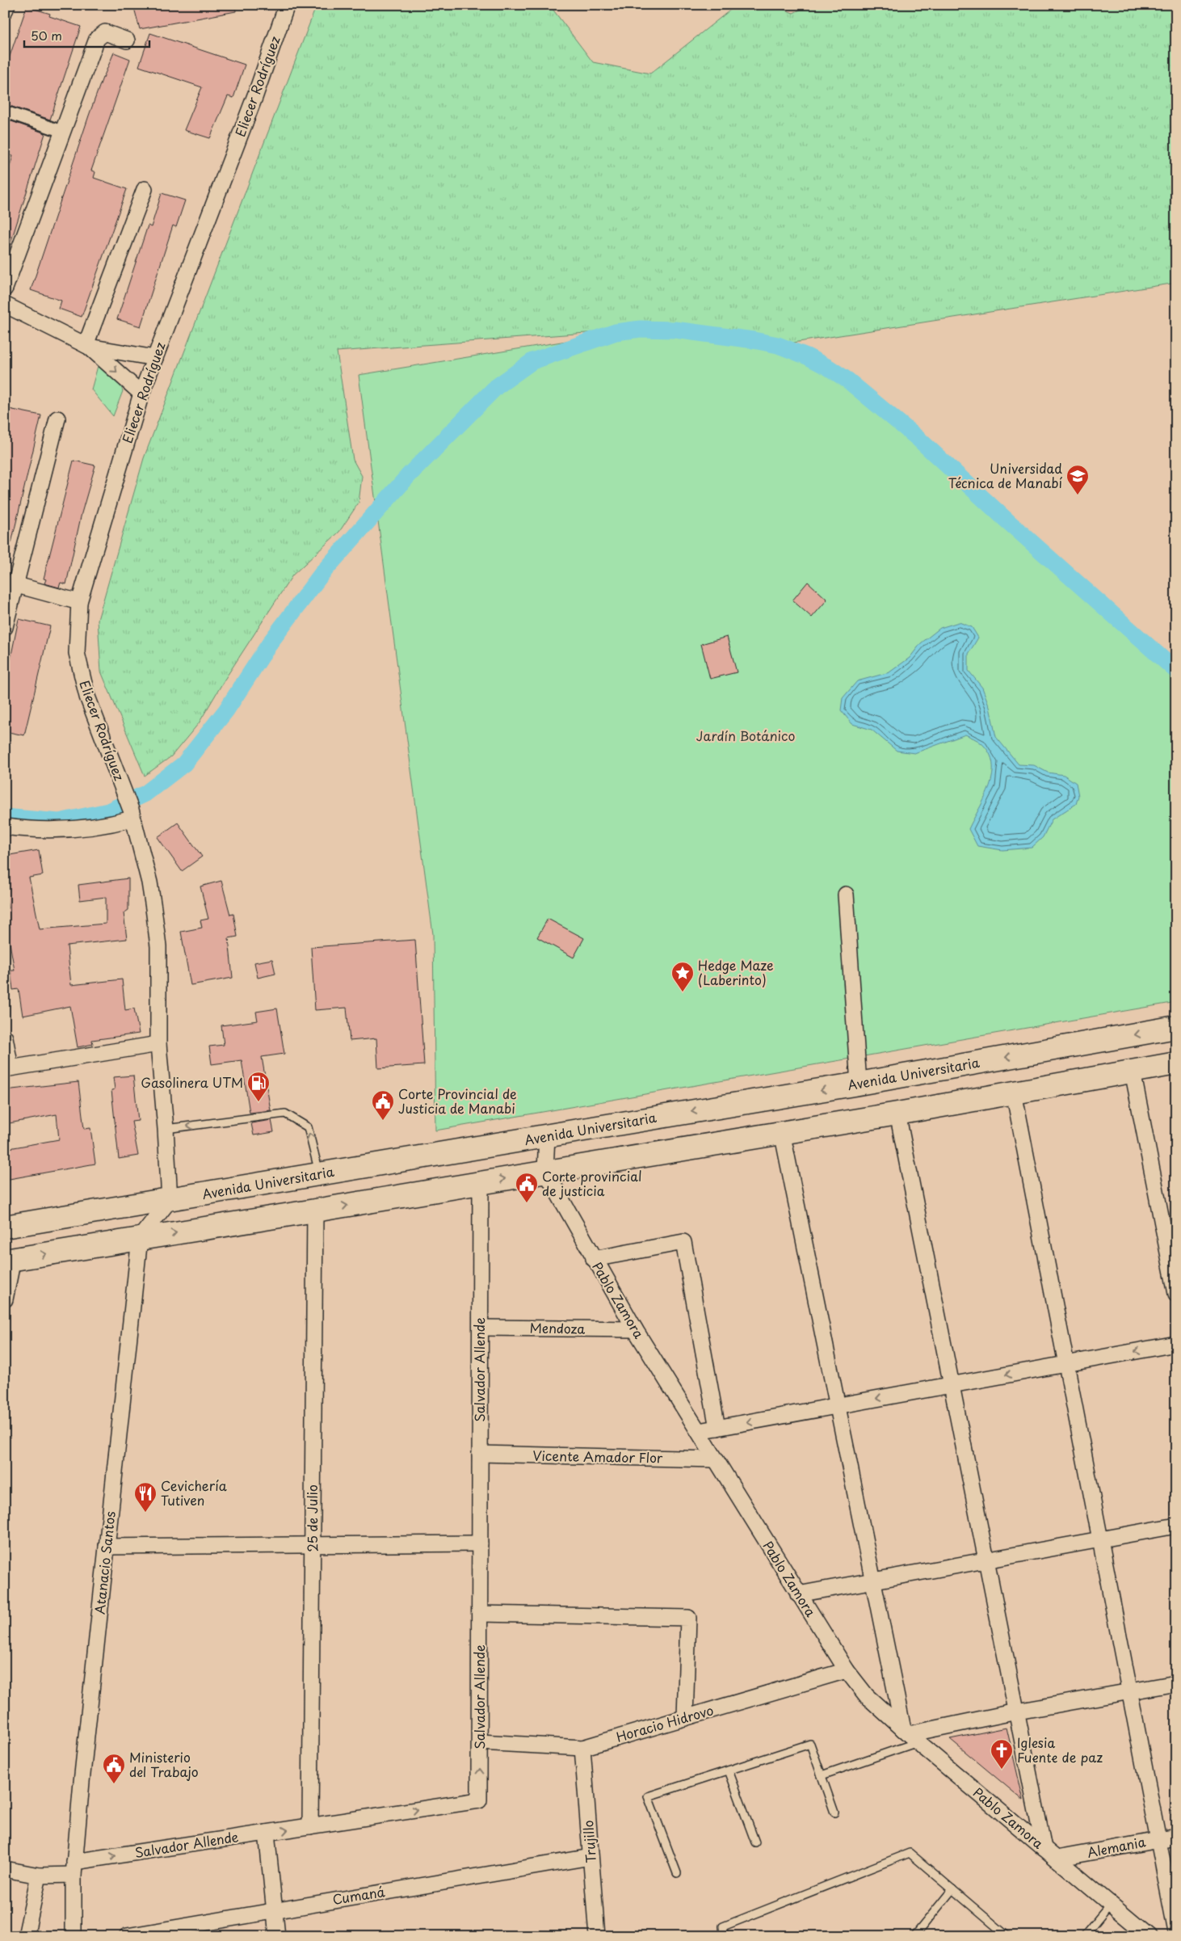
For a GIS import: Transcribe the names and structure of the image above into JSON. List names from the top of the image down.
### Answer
{
  "streets": {
    "main road": ["Avenida Universitaria"],
    "street": [
      "Eliecer Rodríguez",
      "Pablo Zamora",
      "Mendoza",
      "Salvador Allende",
      "Vicente Amador Flor",
      "25 de Julio",
      "Atanacio Santos",
      "Horacio Hidrovo",
      "Trujillo",
      "Alemania",
      "Cumaná"
    ]
  },
  "crossings": [
    ["Eliecer Rodríguez", "Avenida Universitaria"],
    ["Pablo Zamora", "Mendoza"],
    ["Pablo Zamora", "Vicente Amador Flor"],
    ["Pablo Zamora", "Horacio Hidrovo"],
    ["Pablo Zamora", "Alemania"],
    ["Mendoza", "Salvador Allende"],
    ["Salvador Allende", "Vicente Amador Flor"],
    ["Salvador Allende", "25 de Julio"],
    ["Salvador Allende", "Atanacio Santos"],
    ["Salvador Allende", "Horacio Hidrovo"],
    ["Horacio Hidrovo", "Trujillo"],
    ["Trujillo", "Cumaná"]
  ],
  "one_way": ["Salvador Allende"],
  "parks": ["Jardín Botánico"],
  "places": {
    "school or university": ["Universidad Técnica de Manabí"],
    "place": ["Hedge Maze (Laberinto)"],
    "fuel station": ["Gasolinera UTM"],
    "public building": ["Corte Provincial de Justicia de Manabi", "Corte provincial de justicia", "Ministerio del Trabajo"],
    "restaurant": ["Cevichería Tutiven"],
    "church": ["Iglesia Fuente de paz"]
  },
  "scale_bar": "50 m"
}
